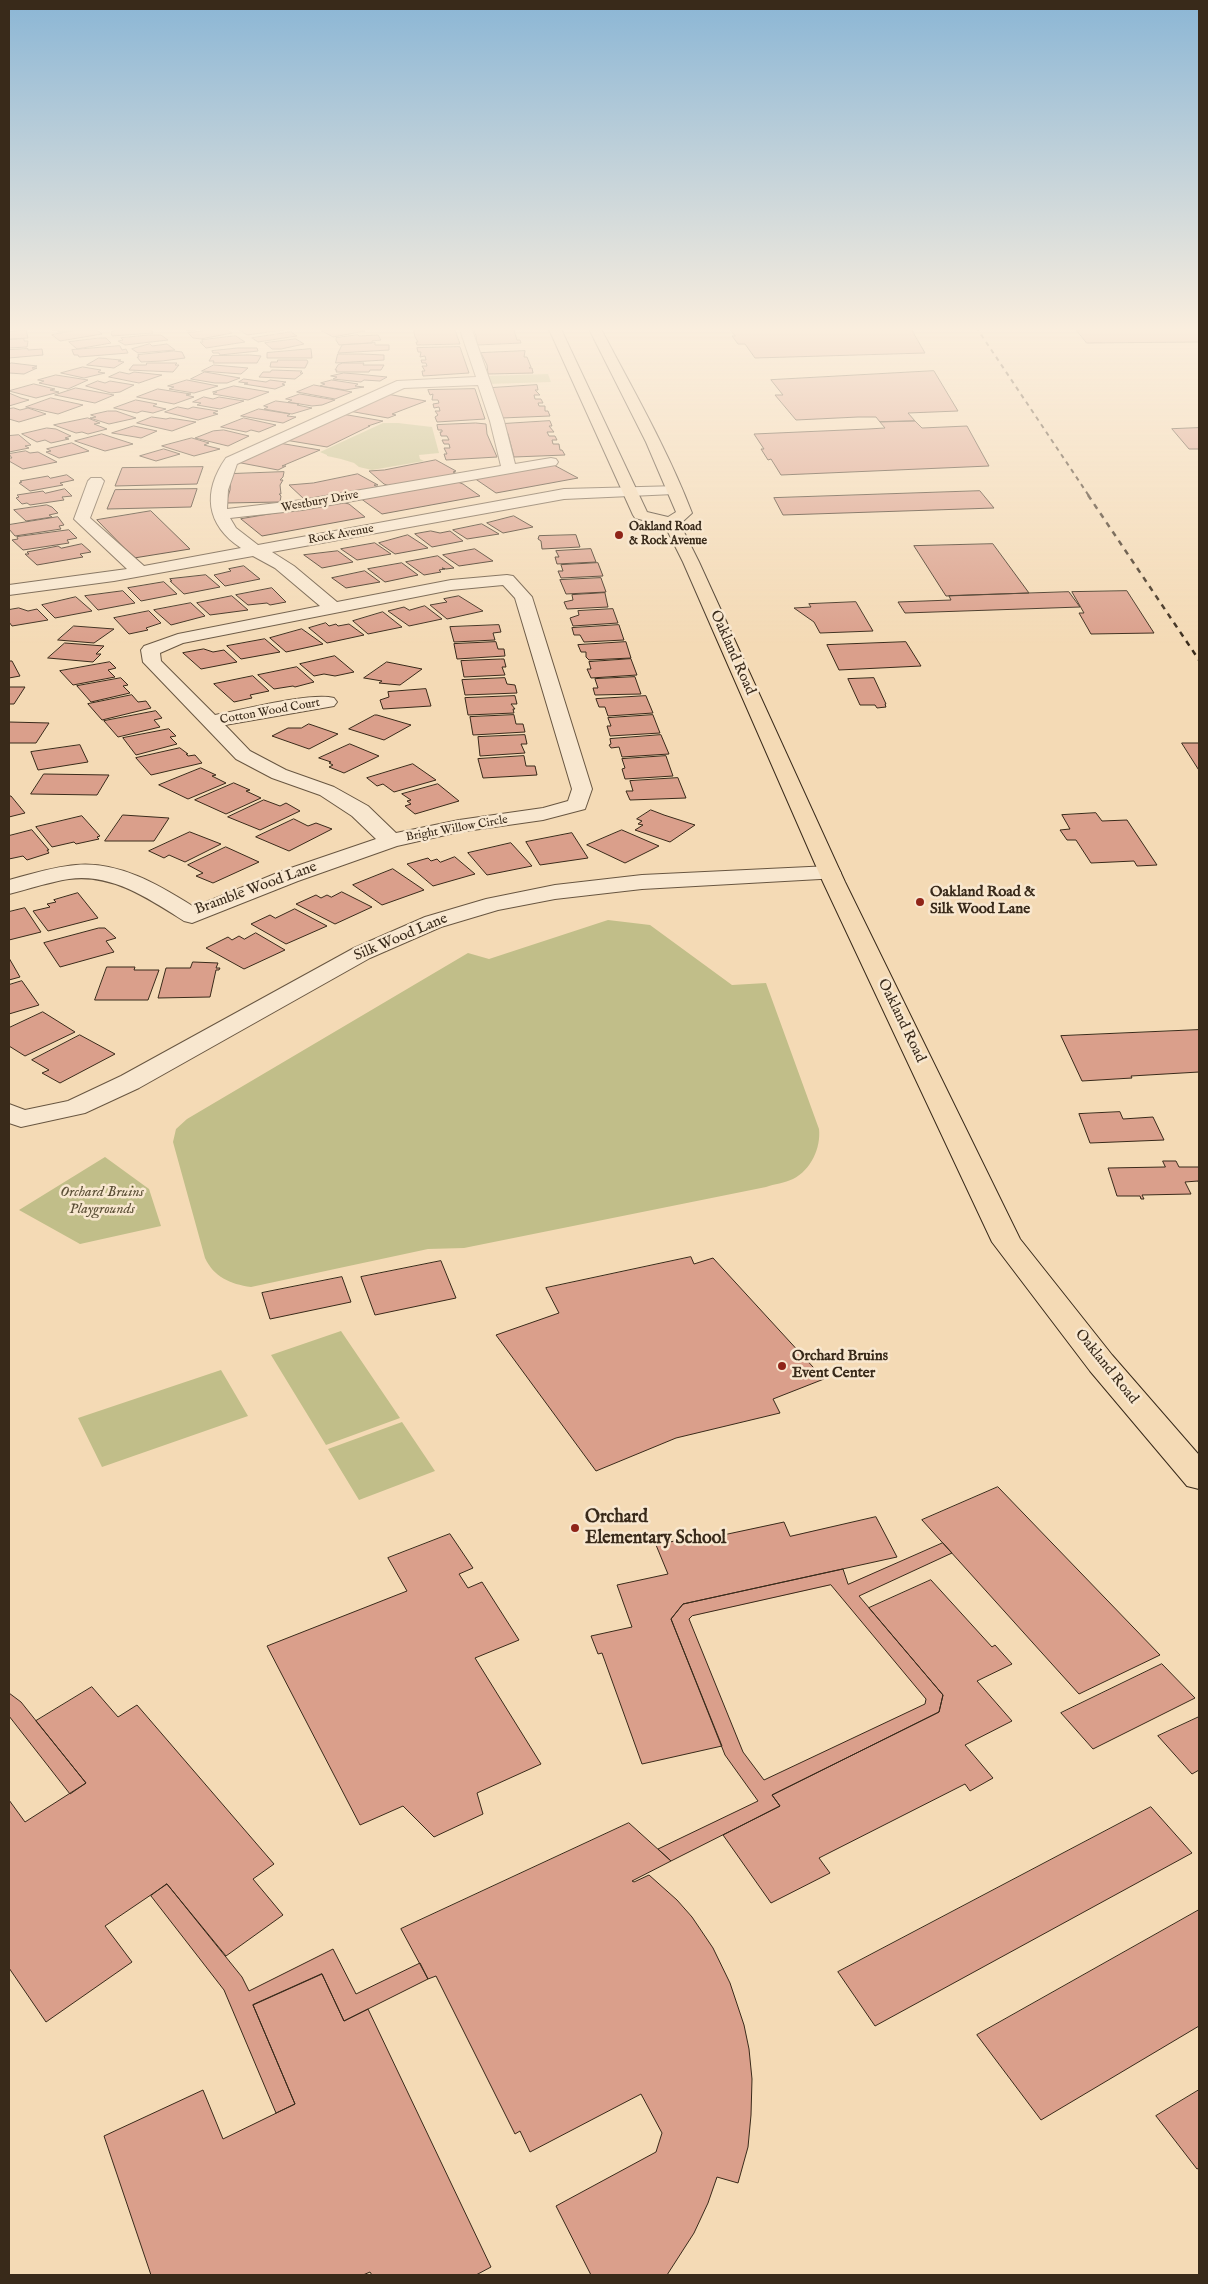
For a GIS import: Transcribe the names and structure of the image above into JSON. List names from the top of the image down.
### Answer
{
  "streets": {
    "main road": ["Oakland Road"],
    "street": [
      "Westbury Drive",
      "Rock Avenue",
      "Cotton Wood Court",
      "Bright Willow Circle",
      "Bramble Wood Lane",
      "Silk Wood Lane"
    ]
  },
  "crossings": [
    ["Oakland Road", "Silk Wood Lane"],
    ["Cotton Wood Court", "Bright Willow Circle"],
    ["Bright Willow Circle", "Bramble Wood Lane"]
  ],
  "parks": ["Orchard Bruins Playgrounds"],
  "places": [
    "Oakland Road & Rock Avenue",
    "Oakland Road & Silk Wood Lane",
    "Orchard Bruins Event Center",
    "Orchard Elementary School"
  ]
}
